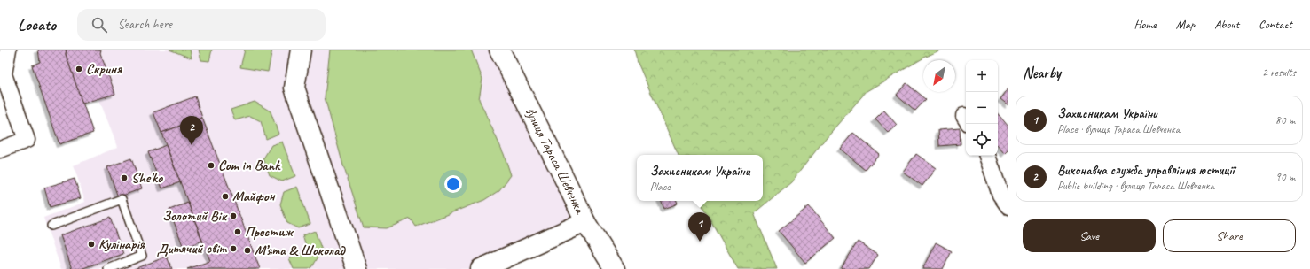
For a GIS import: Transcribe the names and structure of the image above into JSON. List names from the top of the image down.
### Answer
{
  "streets": {
    "street": ["вулиця Тараса Шевченка"]
  },
  "places": [
    "Скриня",
    "Com in Bank",
    "She'ko",
    "Майфон",
    "Золотий Вік",
    "Престиж",
    "Кулінарія",
    "Дитячий світ",
    "М’ята & Шоколад"
  ],
  "north": "bottom left",
  "page": {
    "header": "Locato",
    "search": "Search here",
    "nav": [
      "Home",
      "Map",
      "About",
      "Contact"
    ],
    "heading": ["Nearby", "2 results"],
    "map_buttons": ["+", "−"],
    "list": [
      {
        "mark": "1",
        "name": "Захисникам України",
        "note": "Place · вулиця Тараса Шевченка",
        "value": "80 m"
      },
      {
        "mark": "2",
        "name": "Виконавча служба управління юстиції",
        "note": "Public building · вулиця Тараса Шевченка",
        "value": "90 m"
      }
    ],
    "pins": ["2", "1"],
    "popup": ["Захисникам України", "Place"],
    "buttons": ["Save", "Share"]
  }
}
